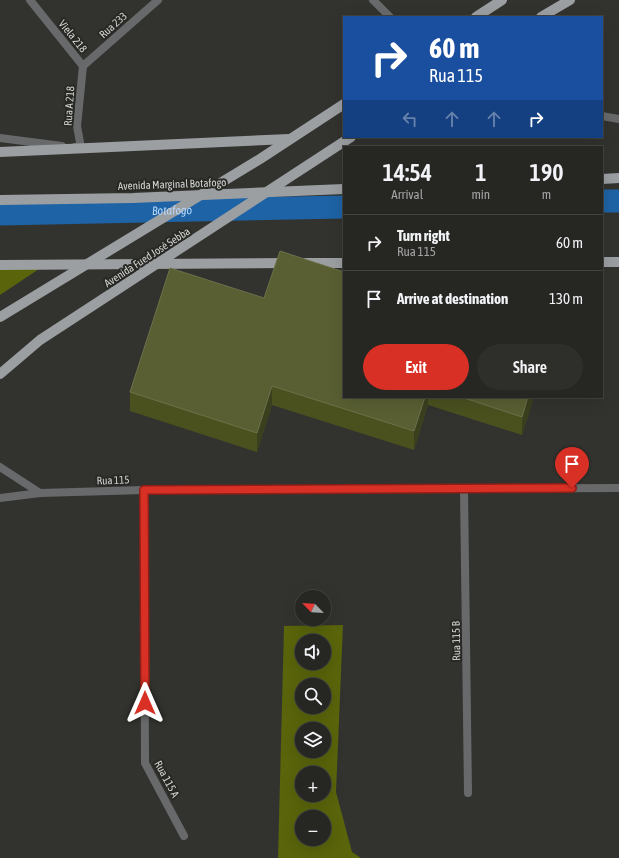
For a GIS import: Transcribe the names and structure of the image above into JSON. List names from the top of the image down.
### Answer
{
  "streets": {
    "main road": ["Avenida Marginal Botafogo", "Avenida Fued José Sebba"],
    "street": [
      "Rua 233",
      "Viela 218",
      "Rua A 218",
      "Rua 115",
      "Rua 115 B",
      "Rua 115 A"
    ]
  },
  "crossings": [
    ["Rua 233", "Viela 218"],
    ["Rua 233", "Rua A 218"],
    ["Viela 218", "Rua A 218"],
    ["Rua 115", "Rua 115 B"],
    ["Rua 115", "Rua 115 A"]
  ],
  "water": ["Botafogo"],
  "north": "top left",
  "page": {
    "turn": ["60 m", "Rua 115"],
    "eta": [
      "14:54",
      "Arrival",
      "1",
      "min",
      "190",
      "m"
    ],
    "list": [
      {
        "name": "Turn right",
        "note": "Rua 115",
        "value": "60 m"
      },
      {
        "name": "Arrive at destination",
        "value": "130 m"
      }
    ],
    "buttons": ["Exit", "Share"],
    "map_buttons": ["+", "−"]
  }
}
